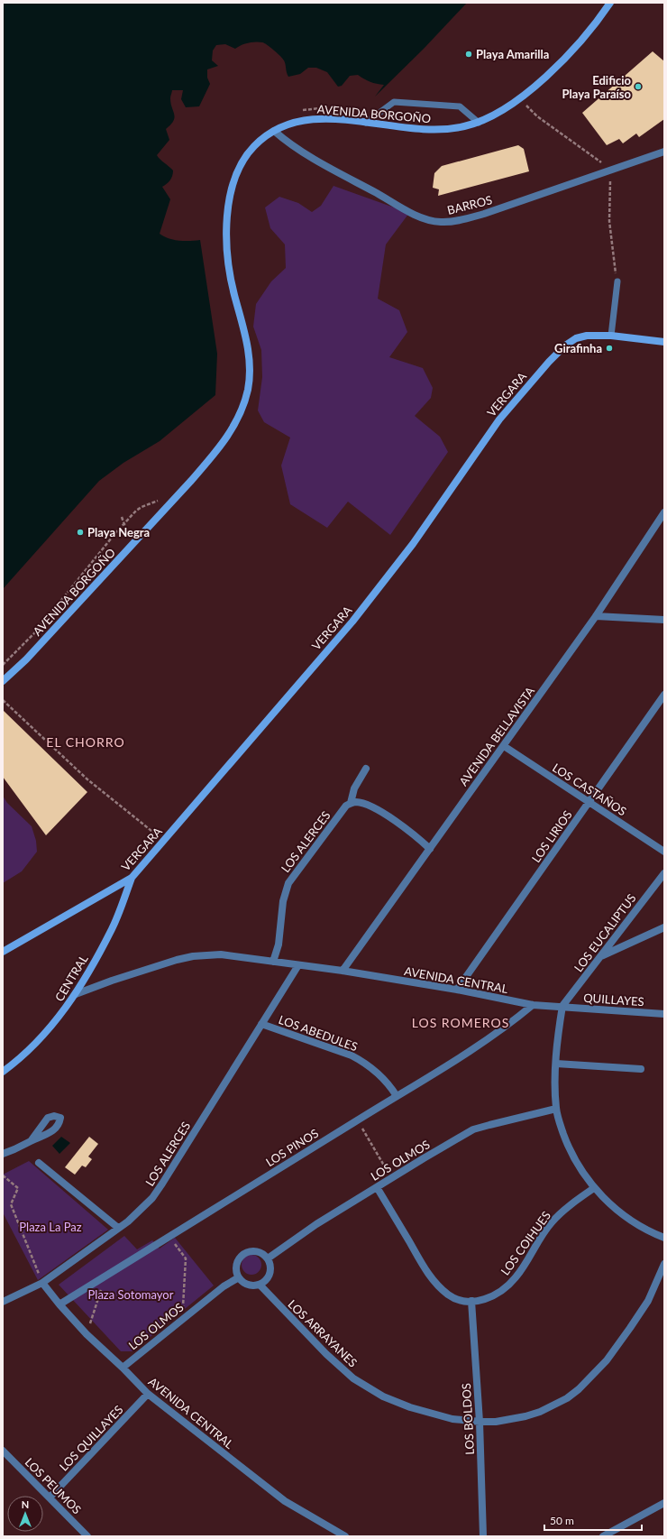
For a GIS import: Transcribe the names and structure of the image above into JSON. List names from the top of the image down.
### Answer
{
  "streets": {
    "street": [
      "AVENIDA BORGOÑO",
      "BARROS",
      "VERGARA",
      "AVENIDA BELLAVISTA",
      "LOS CASTAÑOS",
      "LOS LIRIOS",
      "LOS ALERCES",
      "LOS EUCALIPTUS",
      "CENTRAL",
      "AVENIDA CENTRAL",
      "QUILLAYES",
      "LOS ABEDULES",
      "LOS PINOS",
      "LOS OLMOS",
      "LOS COIHUES",
      "LOS ARRAYANES",
      "LOS BOLDOS",
      "LOS QUILLAYES",
      "LOS PEUMOS"
    ]
  },
  "crossings": [
    ["AVENIDA BORGOÑO", "BARROS"],
    ["VERGARA", "CENTRAL"],
    ["AVENIDA BELLAVISTA", "LOS CASTAÑOS"],
    ["AVENIDA BELLAVISTA", "AVENIDA CENTRAL"],
    ["LOS CASTAÑOS", "LOS LIRIOS"],
    ["LOS LIRIOS", "AVENIDA CENTRAL"],
    ["LOS ALERCES", "AVENIDA CENTRAL"],
    ["LOS ALERCES", "LOS ABEDULES"],
    ["LOS EUCALIPTUS", "AVENIDA CENTRAL"],
    ["LOS EUCALIPTUS", "QUILLAYES"],
    ["CENTRAL", "AVENIDA CENTRAL"],
    ["AVENIDA CENTRAL", "QUILLAYES"],
    ["AVENIDA CENTRAL", "LOS PINOS"],
    ["AVENIDA CENTRAL", "LOS OLMOS"],
    ["AVENIDA CENTRAL", "LOS QUILLAYES"],
    ["LOS ABEDULES", "LOS PINOS"],
    ["LOS OLMOS", "LOS COIHUES"],
    ["LOS OLMOS", "LOS ARRAYANES"],
    ["LOS COIHUES", "LOS BOLDOS"],
    ["LOS ARRAYANES", "LOS BOLDOS"],
    ["LOS QUILLAYES", "LOS PEUMOS"]
  ],
  "districts": ["EL CHORRO", "LOS ROMEROS"],
  "parks": ["Plaza La Paz", "Plaza Sotomayor"],
  "places": [
    "Playa Amarilla",
    "Edificio Playa Paraíso",
    "Girafinha",
    "Playa Negra"
  ],
  "scale_bar": "50 m",
  "north": "top"
}
